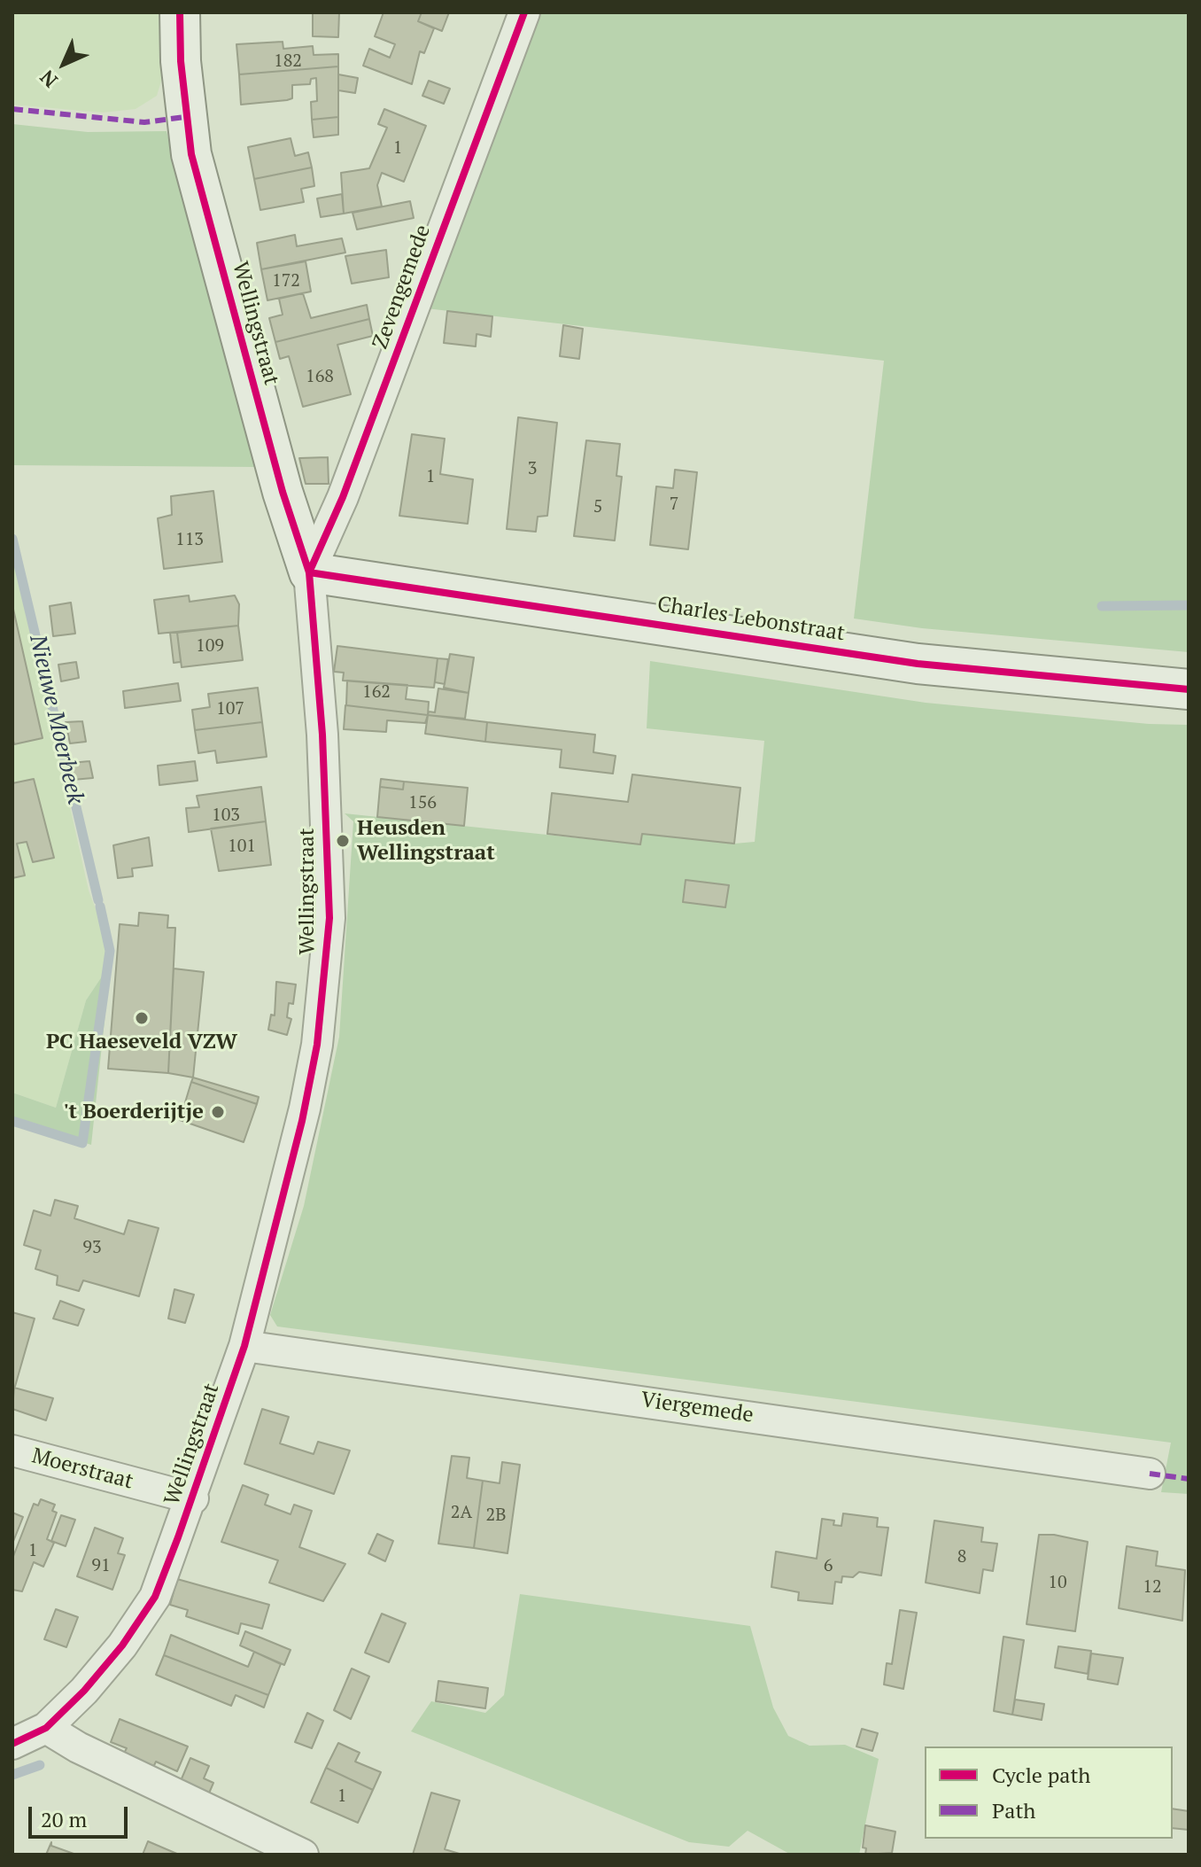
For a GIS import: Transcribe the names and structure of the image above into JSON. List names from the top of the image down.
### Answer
{
  "streets": {
    "main road": ["Wellingstraat", "Charles Lebonstraat"],
    "street": ["Zevengemede", "Viergemede", "Moerstraat"]
  },
  "crossings": [
    ["Zevengemede", "Wellingstraat"],
    ["Zevengemede", "Charles Lebonstraat"],
    ["Wellingstraat", "Charles Lebonstraat"],
    ["Wellingstraat", "Viergemede"],
    ["Wellingstraat", "Moerstraat"]
  ],
  "water": ["Nieuwe Moerbeek"],
  "places": ["Heusden Wellingstraat", "PC Haeseveld VZW", "'t Boerderijtje"],
  "house_numbers": [
    "182",
    "1",
    "172",
    "168",
    "3",
    "1",
    "7",
    "5",
    "113",
    "109",
    "162",
    "107",
    "156",
    "103",
    "101",
    "93",
    "2A",
    "2B",
    "1",
    "8",
    "91",
    "6",
    "10",
    "12",
    "1"
  ],
  "legend": ["Cycle path", "Path"],
  "scale_bar": "20 m",
  "north": "bottom left"
}
